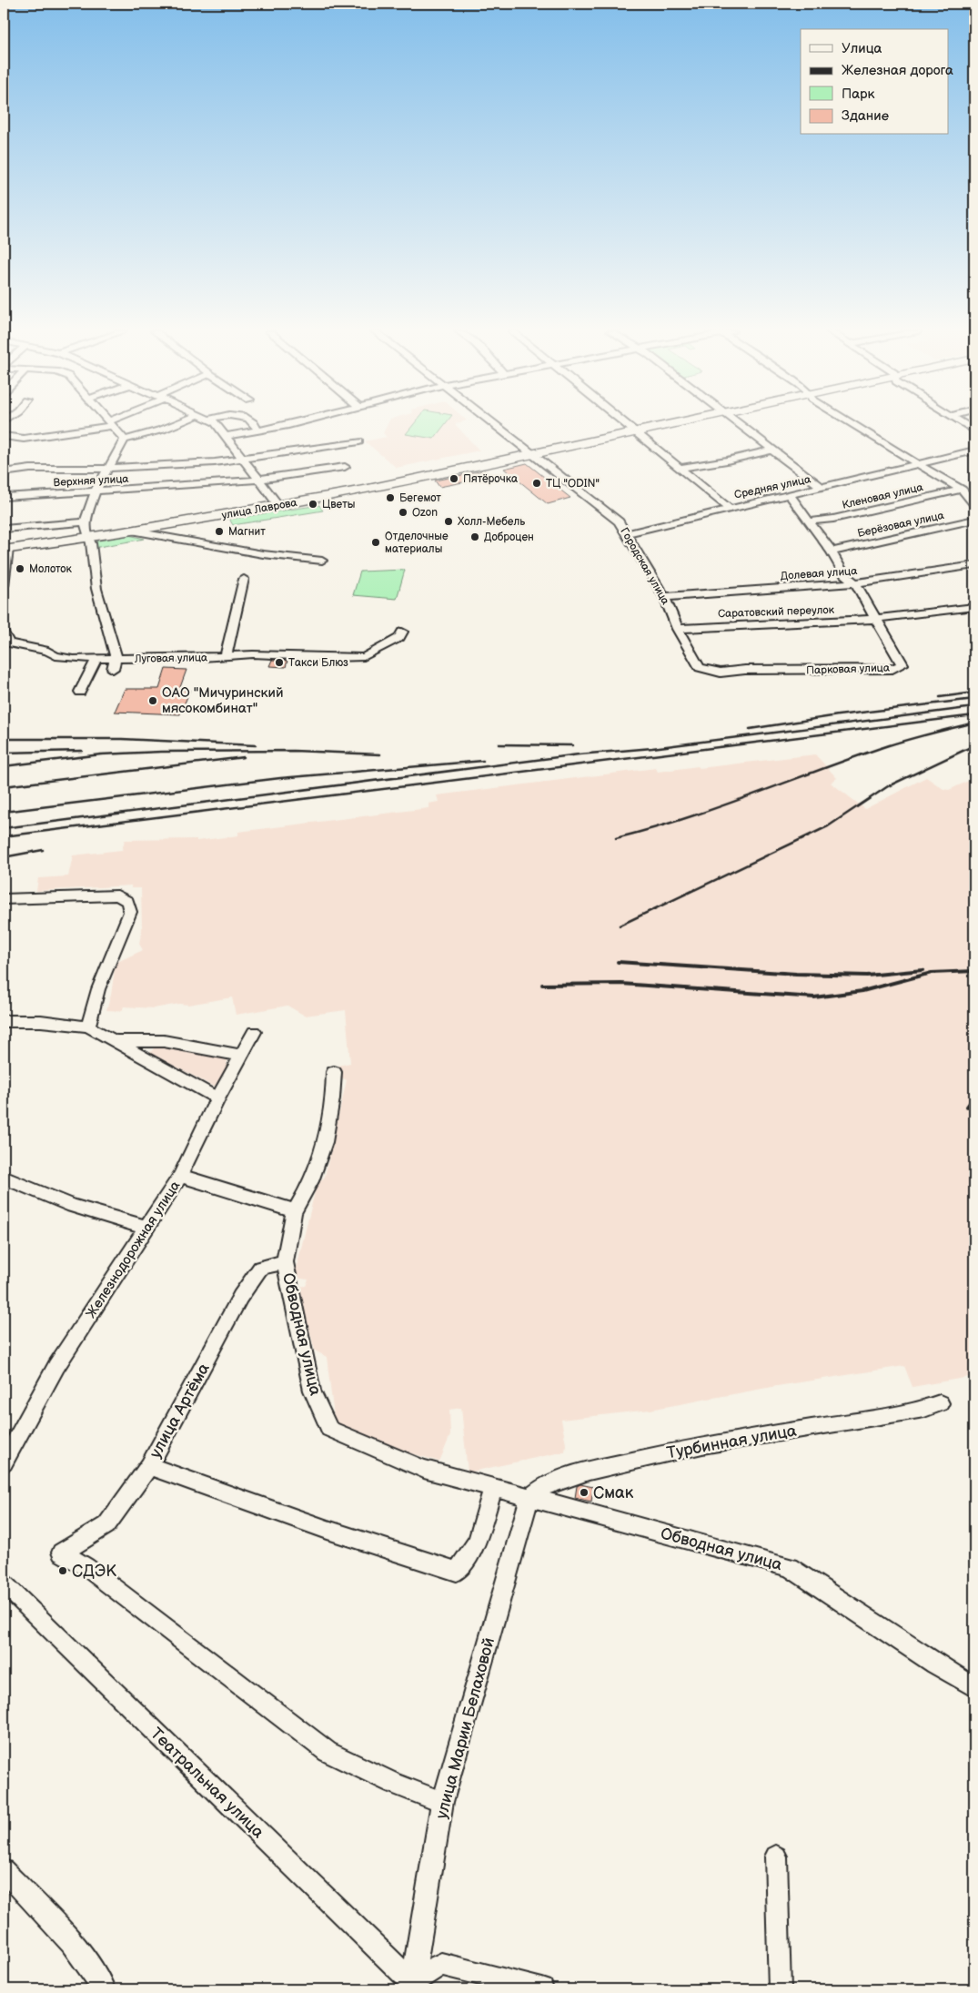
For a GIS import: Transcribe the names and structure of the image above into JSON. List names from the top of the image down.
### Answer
{
  "streets": {
    "main road": ["улица Лаврова"],
    "street": [
      "Верхняя улица",
      "Средняя улица",
      "Кленовая улица",
      "Берёзовая улица",
      "Городская улица",
      "Долевая улица",
      "Саратовский переулок",
      "Луговая улица",
      "Парковая улица",
      "Железнодорожная улица",
      "Обводная улица",
      "улица Артёма",
      "Турбинная улица",
      "улица Марии Белаховой",
      "Театральная улица"
    ]
  },
  "crossings": [
    ["Средняя улица", "Городская улица"],
    ["Средняя улица", "Парковая улица"],
    ["Кленовая улица", "Парковая улица"],
    ["улица Лаврова", "Городская улица"],
    ["Берёзовая улица", "Парковая улица"],
    ["Городская улица", "Долевая улица"],
    ["Городская улица", "Саратовский переулок"],
    ["Городская улица", "Парковая улица"],
    ["Долевая улица", "Парковая улица"],
    ["Саратовский переулок", "Парковая улица"],
    ["Обводная улица", "улица Артёма"],
    ["Обводная улица", "Турбинная улица"],
    ["Обводная улица", "улица Марии Белаховой"],
    ["улица Артёма", "улица Марии Белаховой"],
    ["Турбинная улица", "улица Марии Белаховой"],
    ["улица Марии Белаховой", "Театральная улица"]
  ],
  "places": [
    "Пятёрочка",
    "ТЦ \"ODIN\"",
    "Бегемот",
    "Цветы",
    "Ozon",
    "Холл-Мебель",
    "Магнит",
    "Доброцен",
    "Отделочные материалы",
    "Молоток",
    "Такси Блюз",
    "ОАО \"Мичуринский мясокомбинат\"",
    "Смак",
    "СДЭК"
  ],
  "legend": [
    "Улица",
    "Железная дорога",
    "Парк",
    "Здание"
  ]
}
